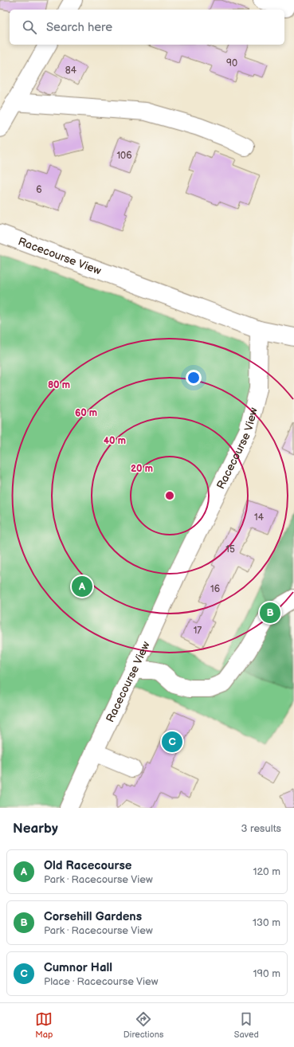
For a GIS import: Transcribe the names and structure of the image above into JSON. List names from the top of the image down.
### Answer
{
  "streets": {
    "street": ["Racecourse View"]
  },
  "house_numbers": [
    "90",
    "84",
    "106",
    "6",
    "14",
    "15",
    "16",
    "17"
  ],
  "page": {
    "search": "Search here",
    "pins": ["A", "B", "C"],
    "heading": ["Nearby", "3 results"],
    "list": [
      {
        "mark": "A",
        "name": "Old Racecourse",
        "note": "Park · Racecourse View",
        "value": "120 m"
      },
      {
        "mark": "B",
        "name": "Corsehill Gardens",
        "note": "Park · Racecourse View",
        "value": "130 m"
      },
      {
        "mark": "C",
        "name": "Cumnor Hall",
        "note": "Place · Racecourse View",
        "value": "190 m"
      }
    ],
    "nav": ["Map", "Directions", "Saved"]
  },
  "rings": [
    "80 m",
    "60 m",
    "40 m",
    "20 m"
  ]
}
